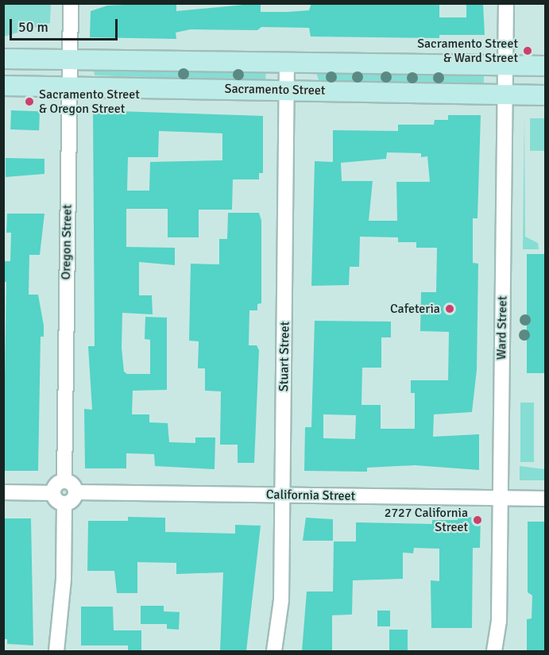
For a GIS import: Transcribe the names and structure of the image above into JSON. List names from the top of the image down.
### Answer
{
  "streets": {
    "street": [
      "Sacramento Street",
      "Oregon Street",
      "Ward Street",
      "Stuart Street",
      "California Street"
    ]
  },
  "crossings": [
    ["Sacramento Street", "Oregon Street"],
    ["Sacramento Street", "Ward Street"],
    ["Sacramento Street", "Stuart Street"],
    ["Oregon Street", "California Street"],
    ["Ward Street", "California Street"],
    ["Stuart Street", "California Street"]
  ],
  "places": [
    "Sacramento Street & Ward Street",
    "Sacramento Street & Oregon Street",
    "Cafeteria",
    "2727 California Street"
  ],
  "scale_bar": "50 m"
}
